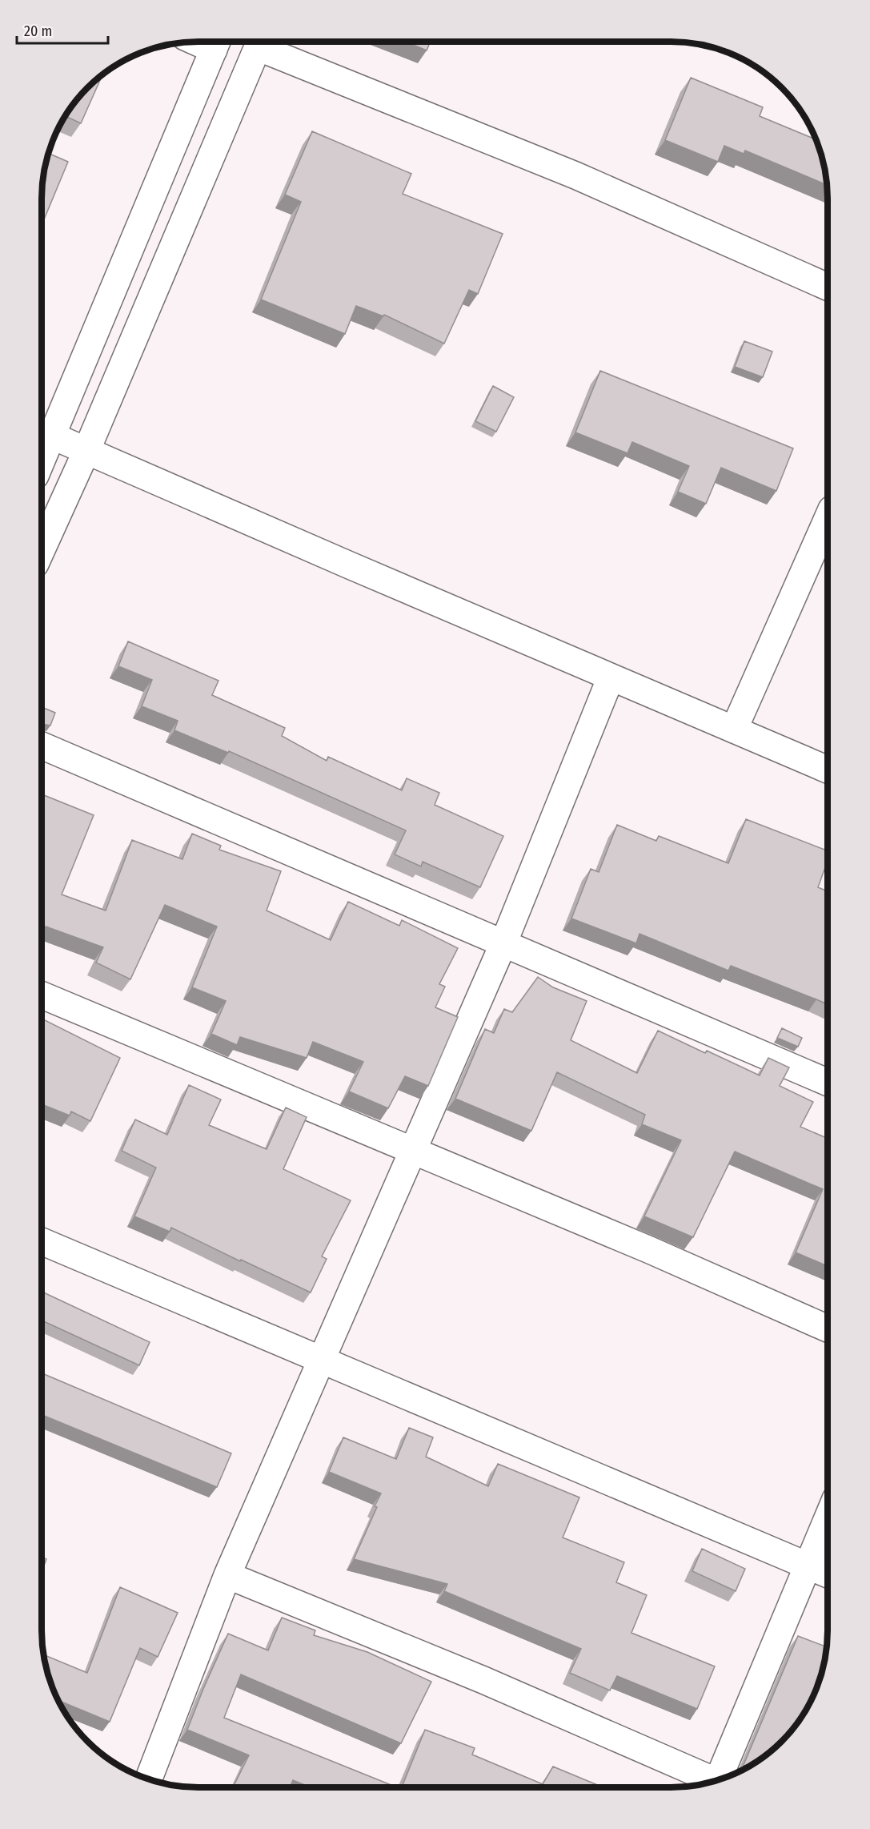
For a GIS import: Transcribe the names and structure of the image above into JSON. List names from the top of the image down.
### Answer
{
  "scale_bar": "20 m"
}
